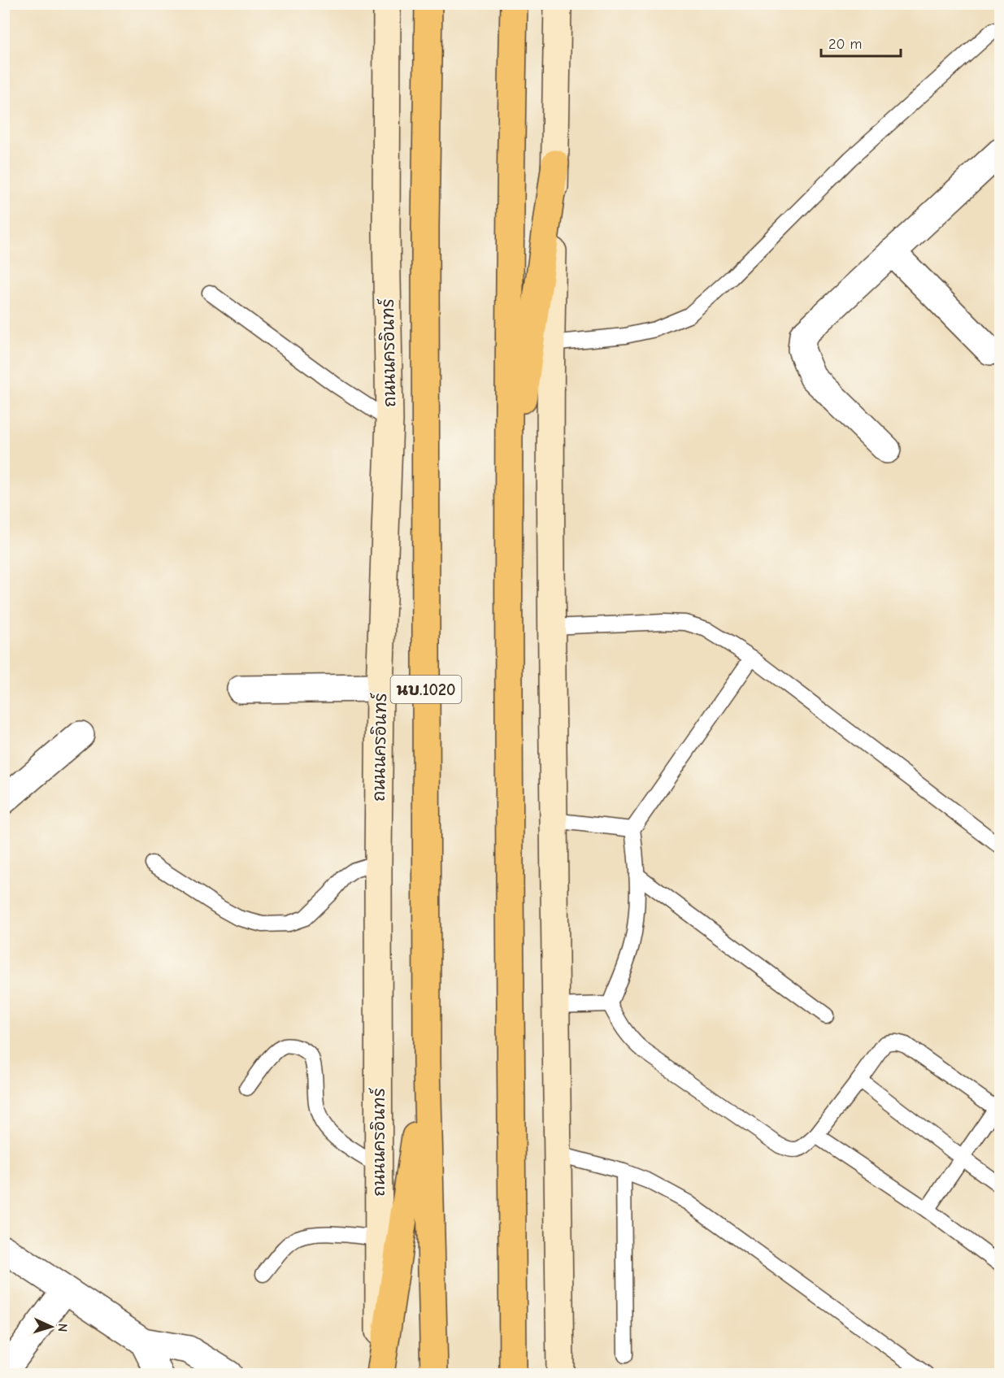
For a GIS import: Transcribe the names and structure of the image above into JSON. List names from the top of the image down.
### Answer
{
  "streets": {
    "main road": ["ถนนนครอินทร์", "นบ.1020"]
  },
  "scale_bar": "20 m",
  "north": "right"
}
